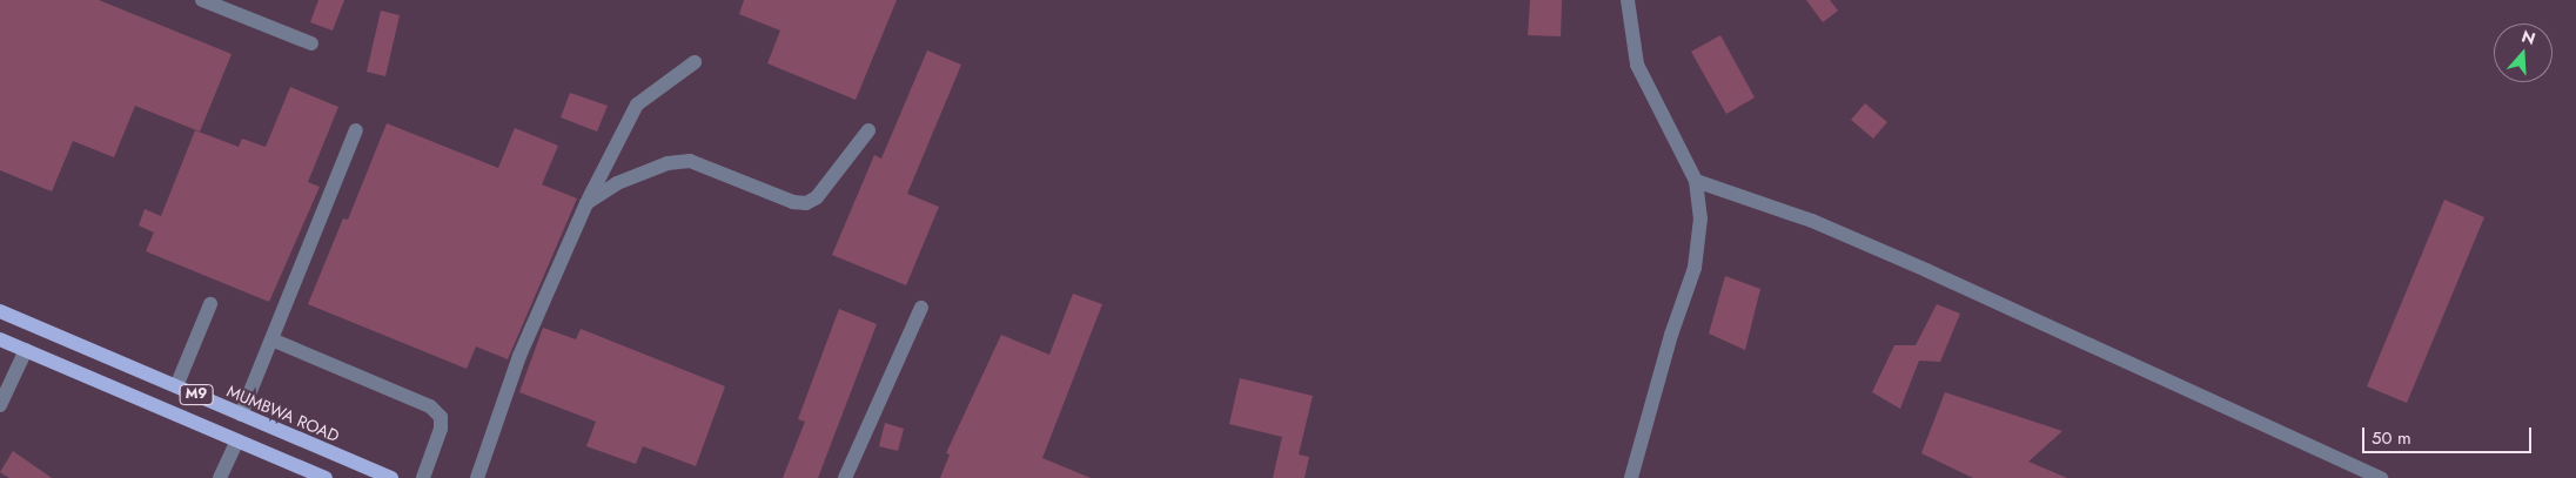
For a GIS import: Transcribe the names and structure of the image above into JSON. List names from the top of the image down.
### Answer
{
  "streets": {
    "main road": ["M9", "MUMBWA ROAD"]
  },
  "scale_bar": "50 m",
  "north": "top"
}
